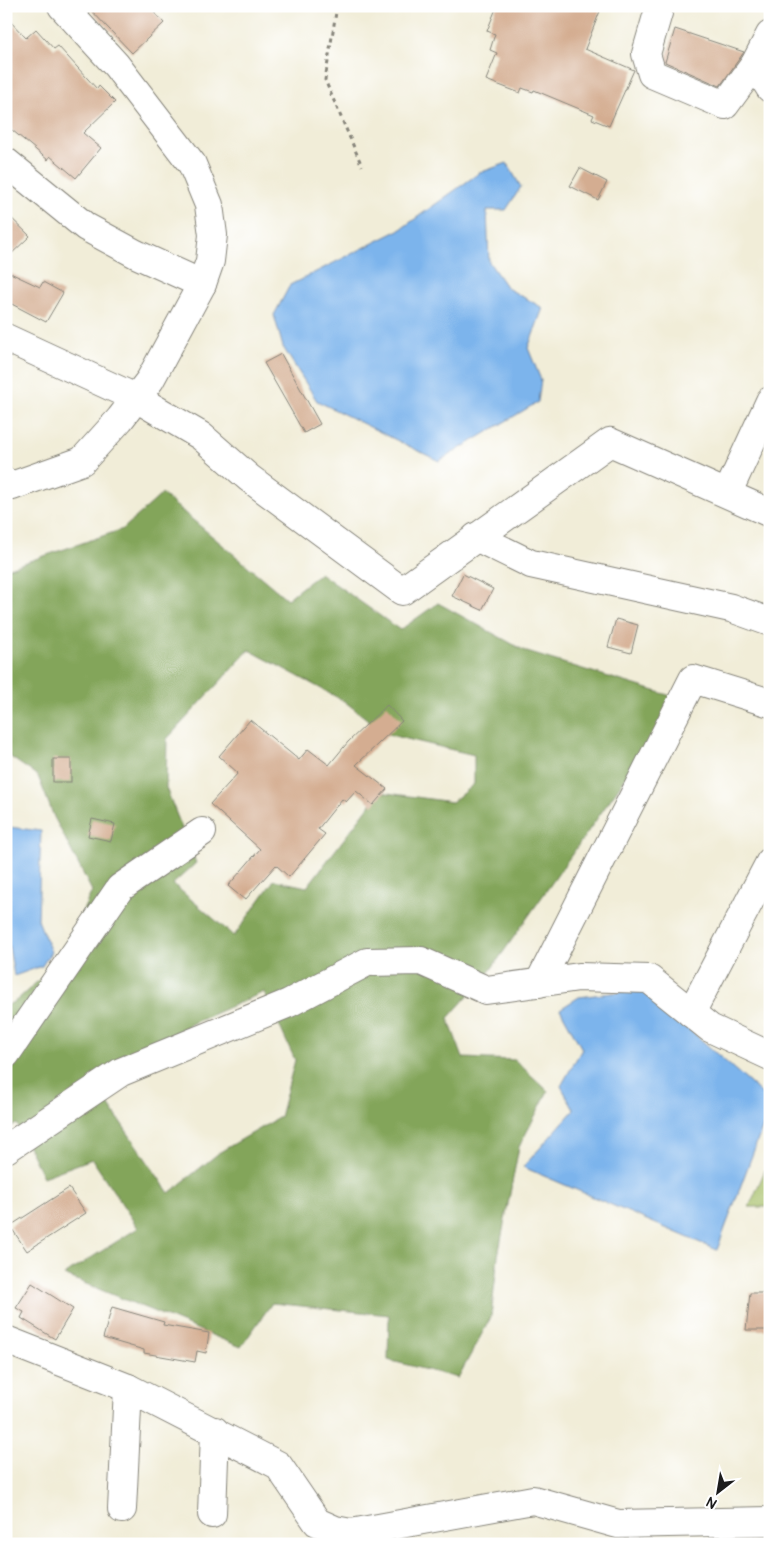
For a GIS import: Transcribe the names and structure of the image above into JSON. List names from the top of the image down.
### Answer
{
  "north": "bottom left"
}
